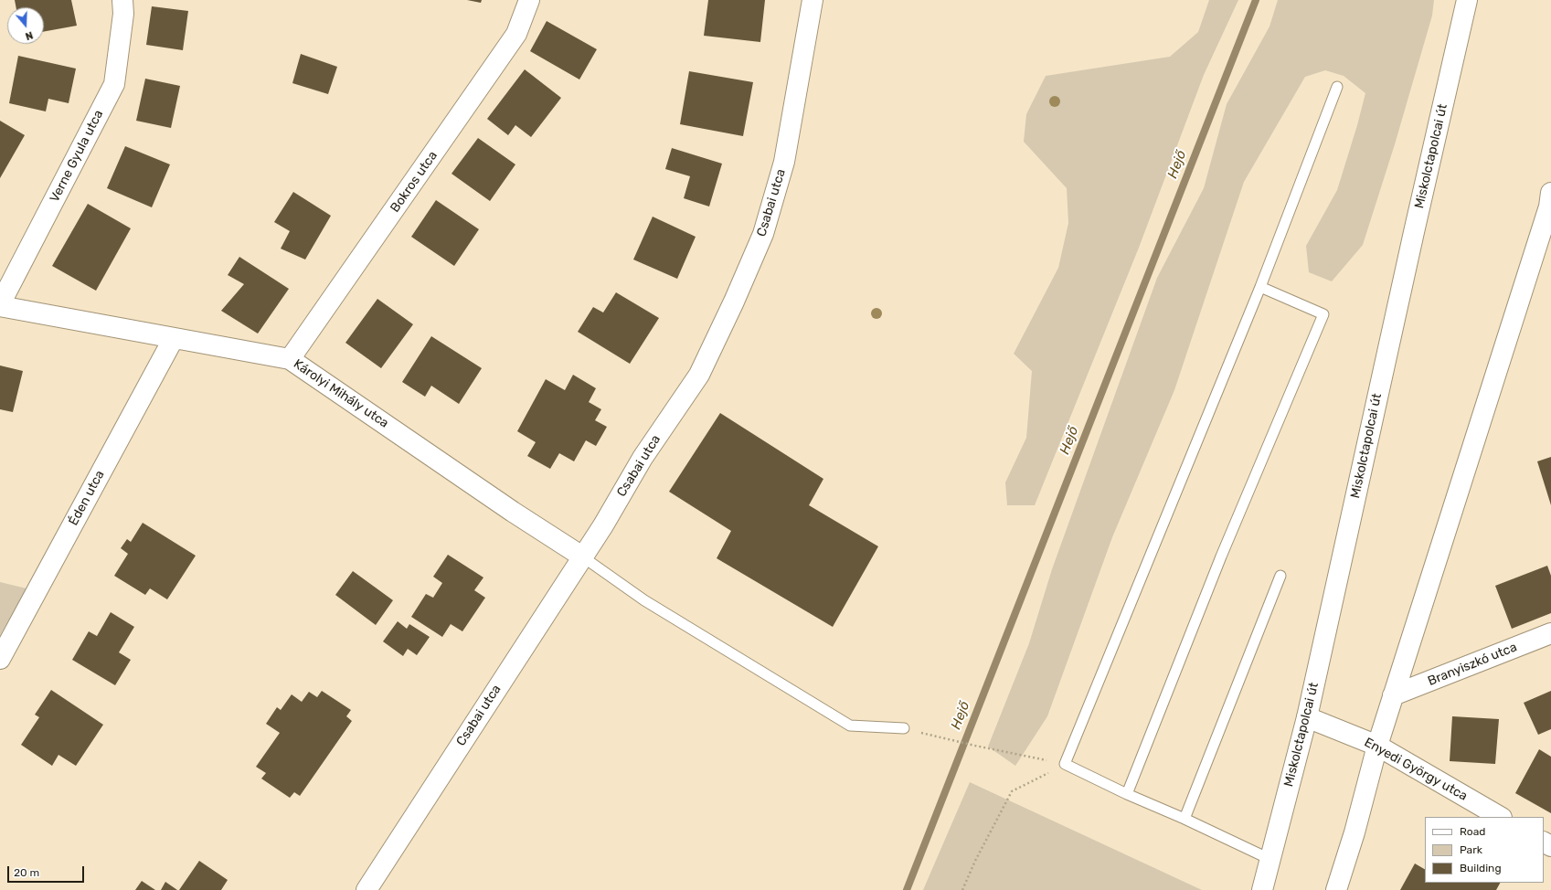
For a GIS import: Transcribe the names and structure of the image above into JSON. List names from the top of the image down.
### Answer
{
  "streets": {
    "street": [
      "Verne Gyula utca",
      "Miskolctapolcai út",
      "Bokros utca",
      "Csabai utca",
      "Károlyi Mihály utca",
      "Éden utca",
      "Branyiszkó utca",
      "Enyedi György utca"
    ]
  },
  "crossings": [
    ["Verne Gyula utca", "Károlyi Mihály utca"],
    ["Miskolctapolcai út", "Enyedi György utca"],
    ["Bokros utca", "Károlyi Mihály utca"],
    ["Csabai utca", "Károlyi Mihály utca"],
    ["Károlyi Mihály utca", "Éden utca"]
  ],
  "water": ["Hejő"],
  "legend": ["Road", "Park", "Building"],
  "scale_bar": "20 m",
  "north": "bottom"
}
